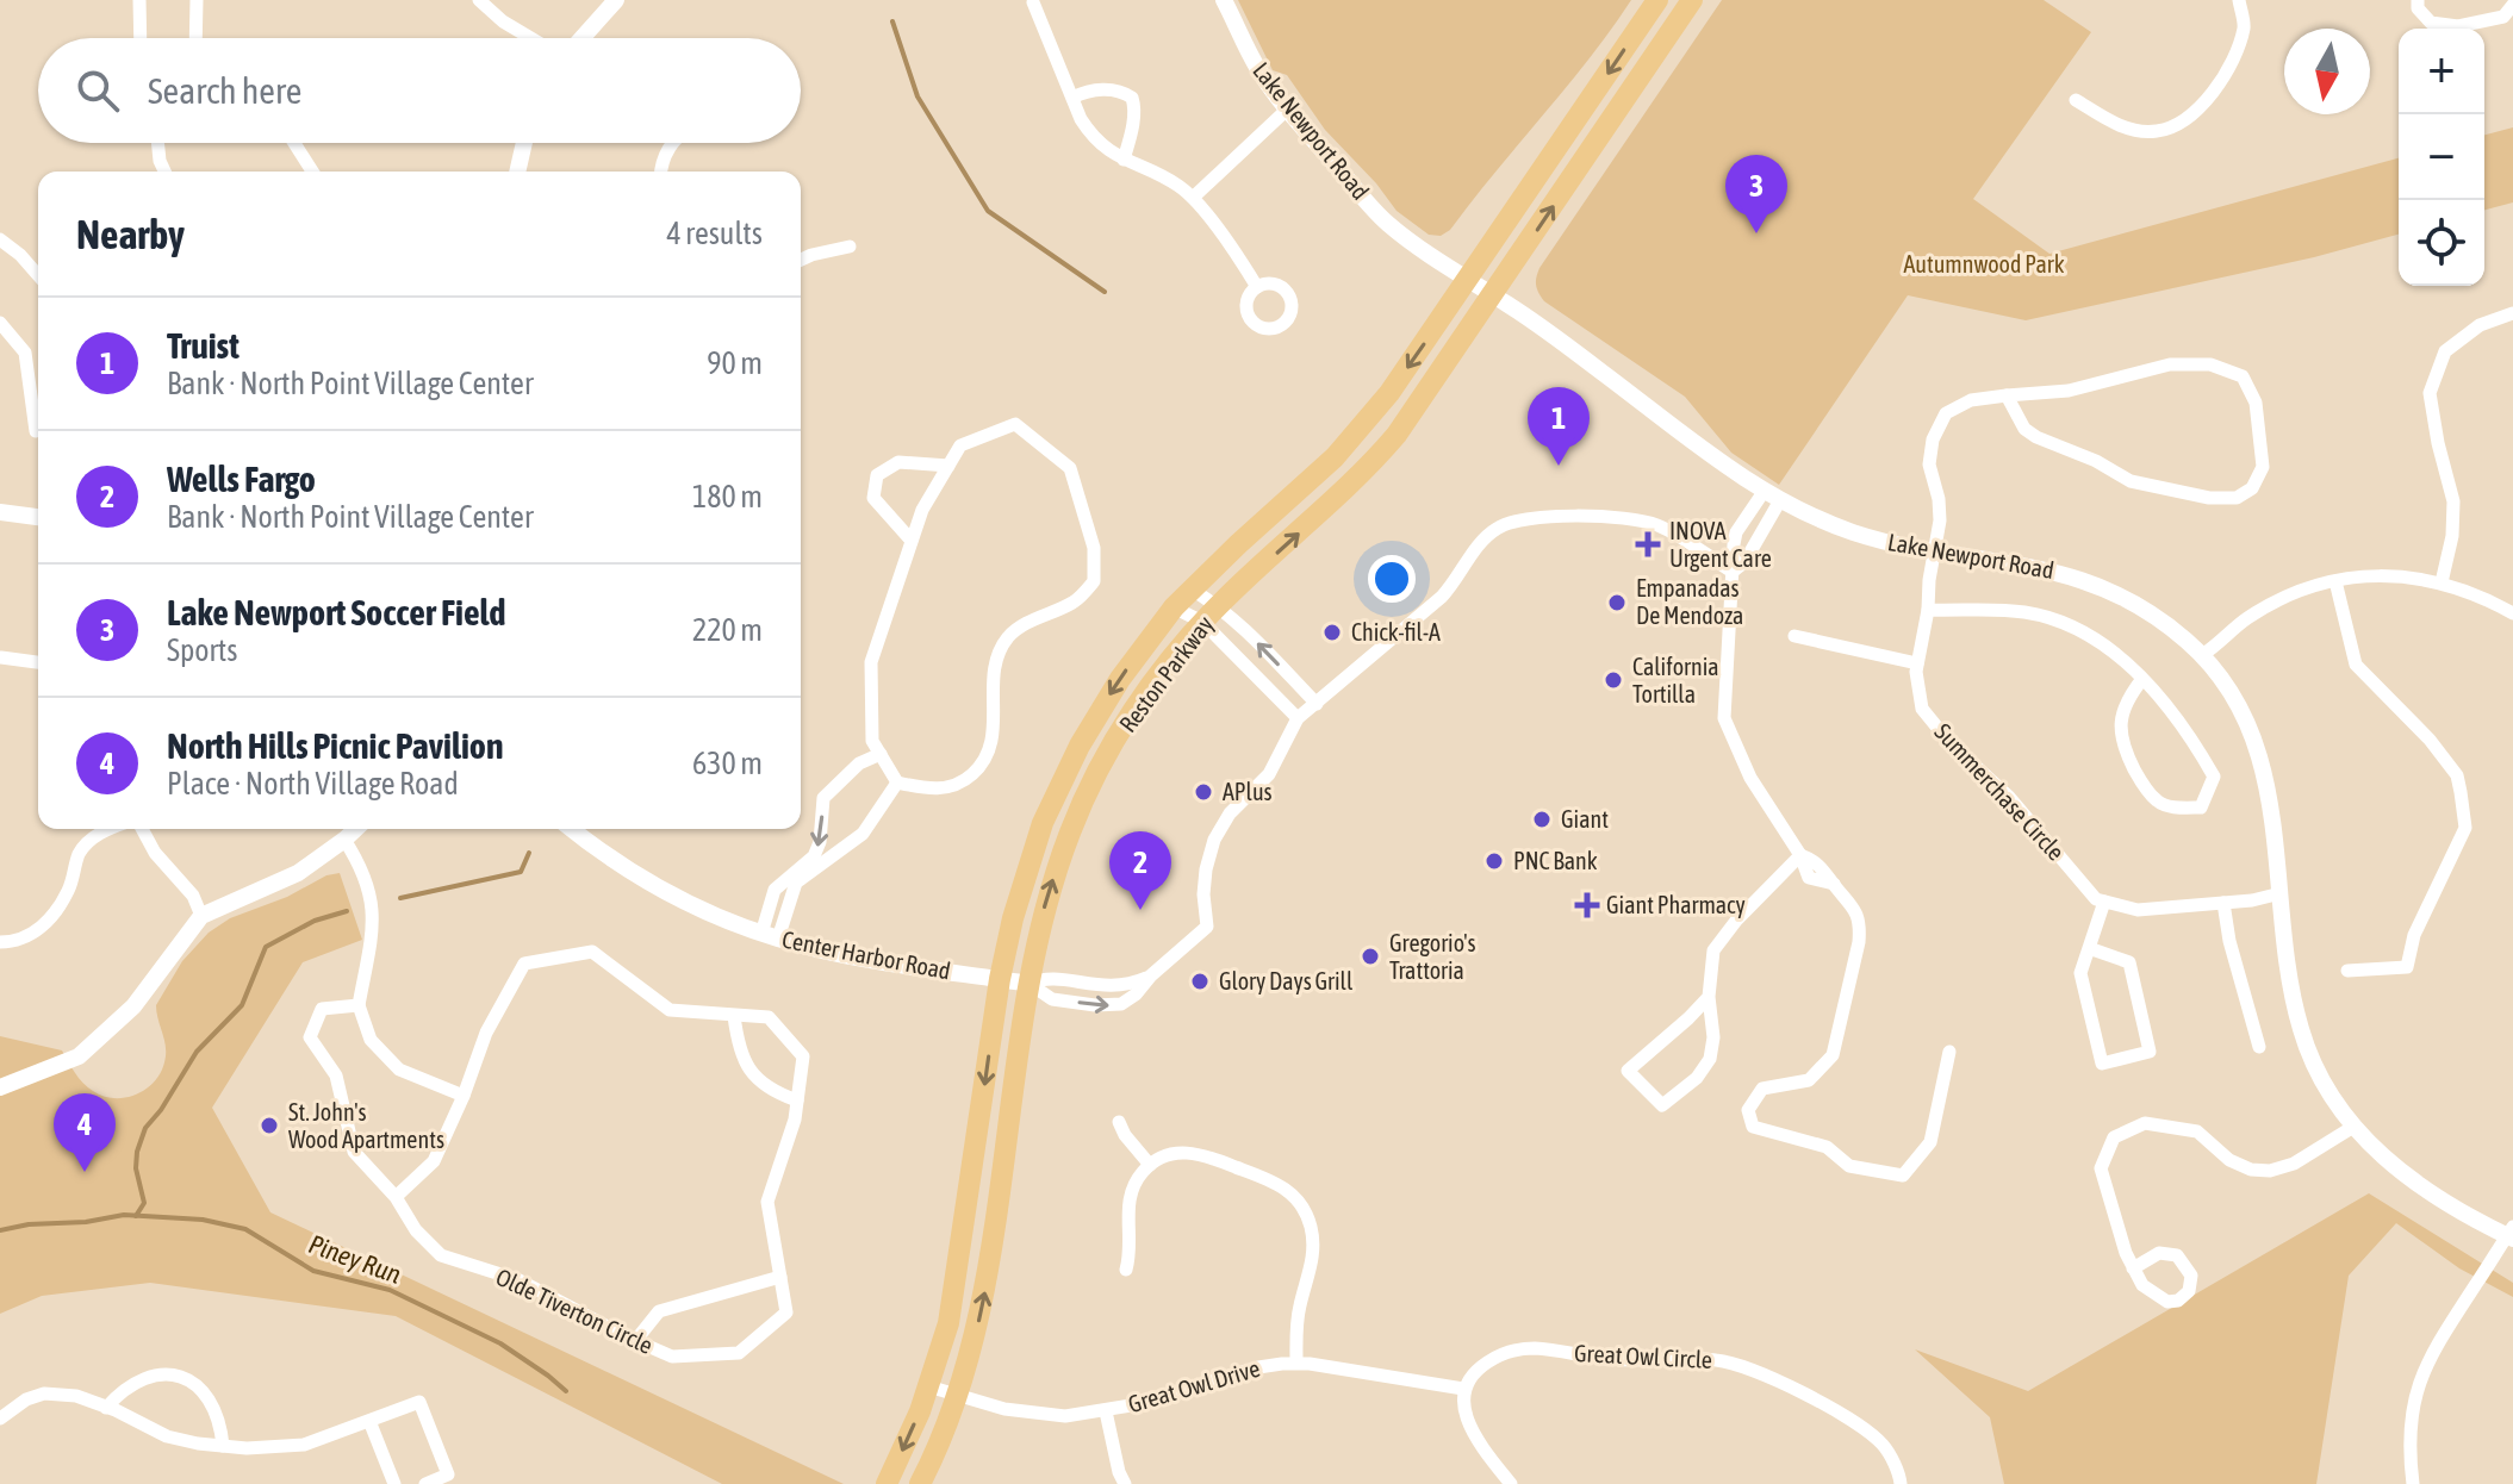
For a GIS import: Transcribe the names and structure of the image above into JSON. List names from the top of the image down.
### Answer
{
  "streets": {
    "main road": ["Reston Parkway"],
    "street": [
      "Lake Newport Road",
      "Summerchase Circle",
      "Center Harbor Road",
      "Olde Tiverton Circle",
      "Great Owl Circle",
      "Great Owl Drive"
    ]
  },
  "crossings": [
    ["Lake Newport Road", "Reston Parkway"],
    ["Lake Newport Road", "Summerchase Circle"],
    ["Reston Parkway", "Center Harbor Road"],
    ["Reston Parkway", "Great Owl Drive"],
    ["Great Owl Circle", "Great Owl Drive"]
  ],
  "water": ["Piney Run"],
  "parks": ["Autumnwood Park"],
  "places": {
    "health": ["INOVA Urgent Care", "Giant Pharmacy"],
    "other": [
      "Empanadas De Mendoza",
      "Chick-fil-A",
      "California Tortilla",
      "APlus",
      "Giant",
      "PNC Bank",
      "Gregorio's Trattoria",
      "Glory Days Grill",
      "St. John's Wood Apartments"
    ]
  },
  "north": "bottom",
  "page": {
    "map_buttons": ["+", "−"],
    "search": "Search here",
    "pins": [
      "3",
      "1",
      "2",
      "4"
    ],
    "heading": ["Nearby", "4 results"],
    "list": [
      {
        "mark": "1",
        "name": "Truist",
        "note": "Bank · North Point Village Center",
        "value": "90 m"
      },
      {
        "mark": "2",
        "name": "Wells Fargo",
        "note": "Bank · North Point Village Center",
        "value": "180 m"
      },
      {
        "mark": "3",
        "name": "Lake Newport Soccer Field",
        "note": "Sports",
        "value": "220 m"
      },
      {
        "mark": "4",
        "name": "North Hills Picnic Pavilion",
        "note": "Place · North Village Road",
        "value": "630 m"
      }
    ]
  }
}
